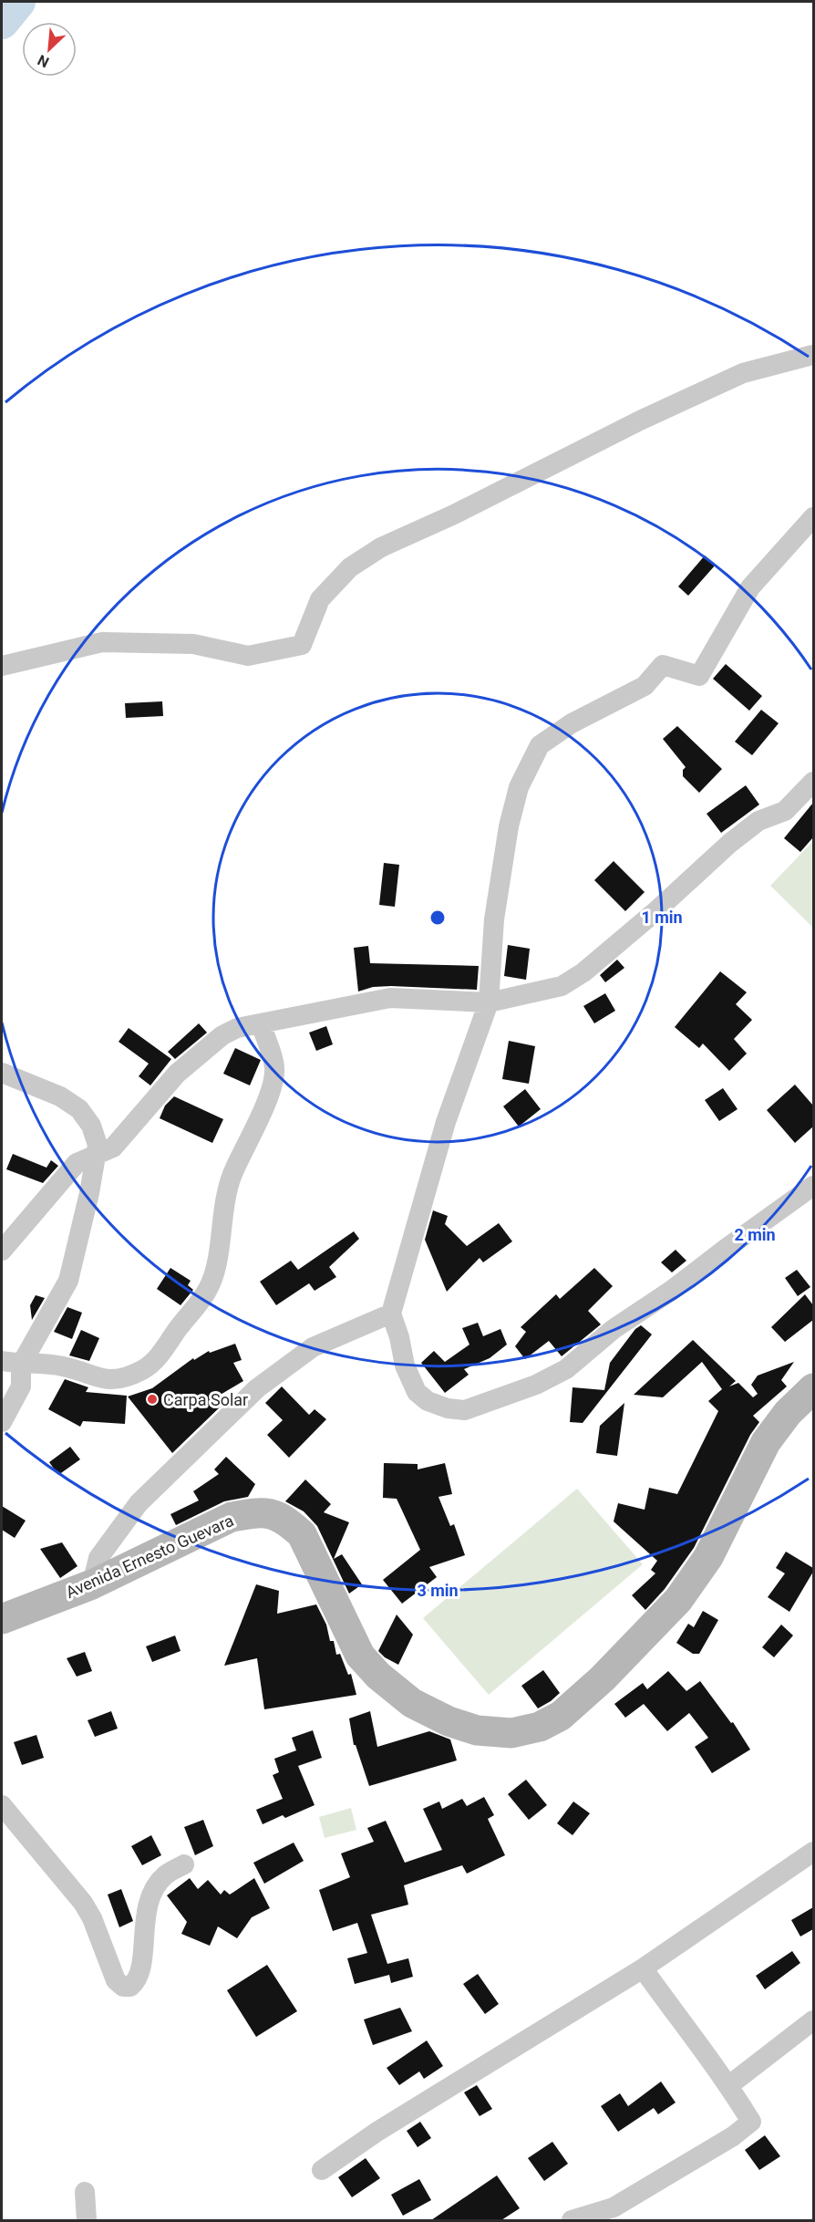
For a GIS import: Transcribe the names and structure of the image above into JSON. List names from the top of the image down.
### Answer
{
  "streets": {
    "main road": ["Avenida Ernesto Guevara"]
  },
  "places": ["Carpa Solar"],
  "north": "bottom left",
  "rings": ["1 min", "2 min", "3 min"]
}
